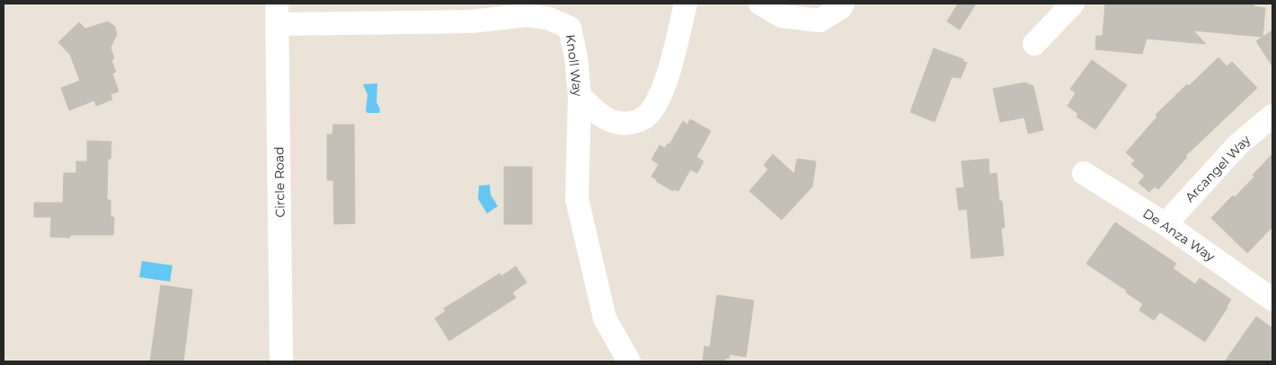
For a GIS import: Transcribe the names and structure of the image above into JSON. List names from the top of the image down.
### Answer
{
  "streets": {
    "street": [
      "Knoll Way",
      "Arcangel Way",
      "Circle Road",
      "De Anza Way"
    ]
  },
  "crossings": [
    ["Knoll Way", "Circle Road"],
    ["Arcangel Way", "De Anza Way"]
  ]
}
